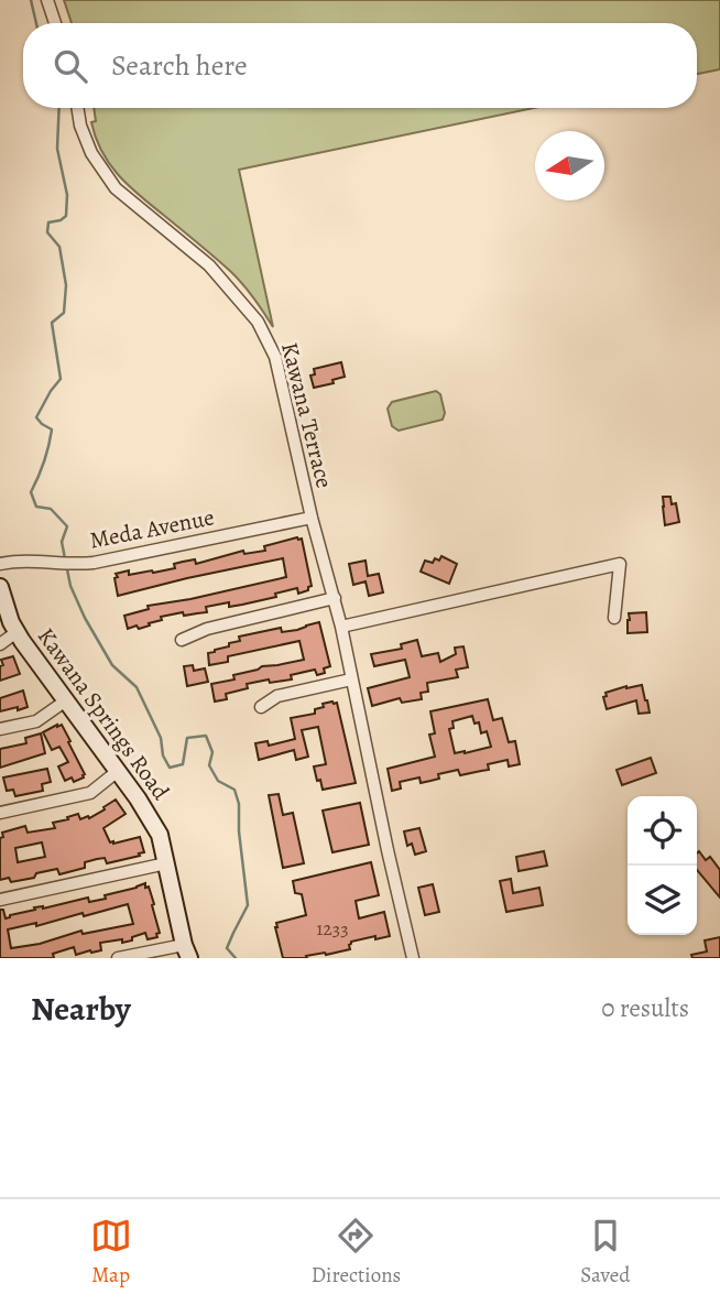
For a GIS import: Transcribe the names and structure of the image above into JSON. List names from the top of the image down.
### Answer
{
  "streets": {
    "street": ["Kawana Terrace", "Meda Avenue", "Kawana Springs Road"]
  },
  "crossings": [
    ["Kawana Terrace", "Meda Avenue"]
  ],
  "house_numbers": ["1233"],
  "north": "left",
  "page": {
    "search": "Search here",
    "heading": ["Nearby", "0 results"],
    "nav": ["Map", "Directions", "Saved"]
  }
}
